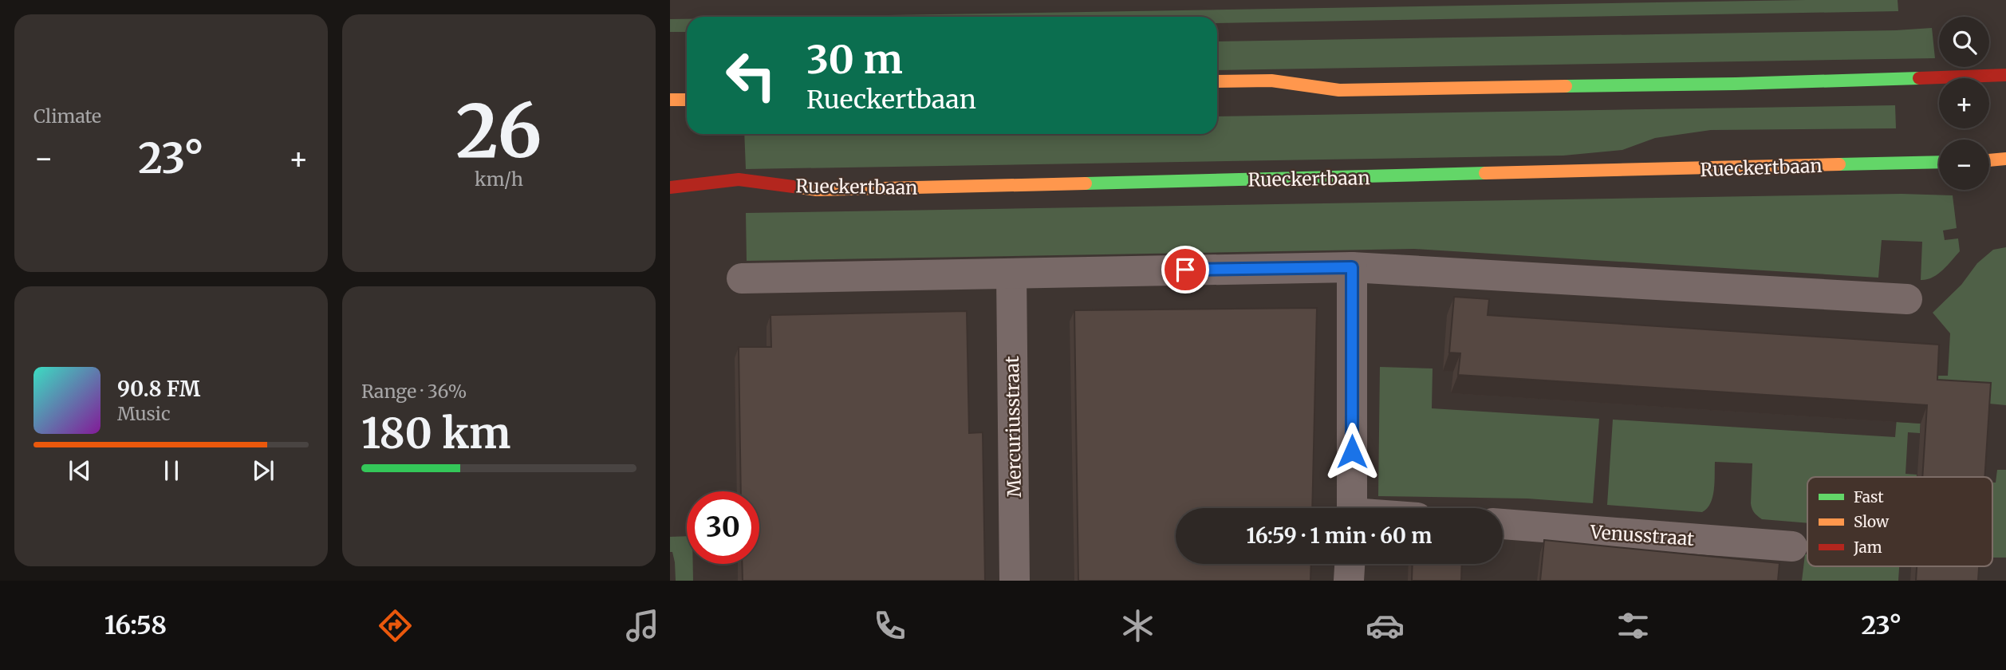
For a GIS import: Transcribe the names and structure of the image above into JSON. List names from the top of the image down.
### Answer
{
  "streets": {
    "main road": ["Rueckertbaan"],
    "street": ["Mercuriusstraat", "Venusstraat"]
  },
  "legend": ["Fast", "Slow", "Jam"],
  "page": {
    "tile": [
      "Climate",
      ["26", "km/h"],
      ["Range · 36%", "180 km"]
    ],
    "map_buttons": ["+", "−"],
    "turn": ["30 m", "Rueckertbaan"],
    "heat": ["−", "23°", "+"],
    "song": ["90.8 FM", "Music"],
    "limit": "30",
    "trip": "16:59 · 1 min · 60 m",
    "tabs": ["16:58", "23°"]
  }
}
